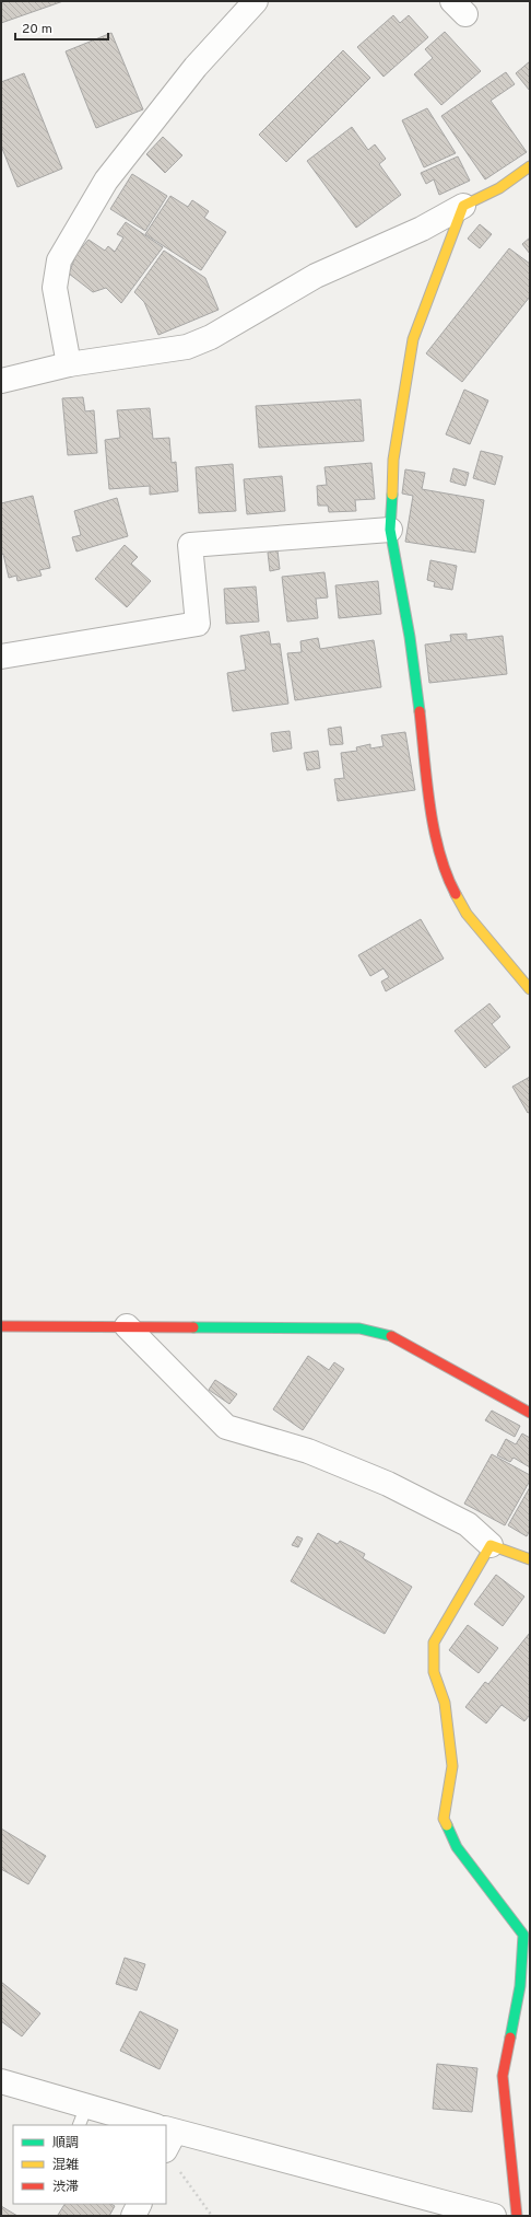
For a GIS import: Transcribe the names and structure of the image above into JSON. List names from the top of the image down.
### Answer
{
  "legend": ["順調", "混雑", "渋滞"],
  "scale_bar": "20 m"
}
